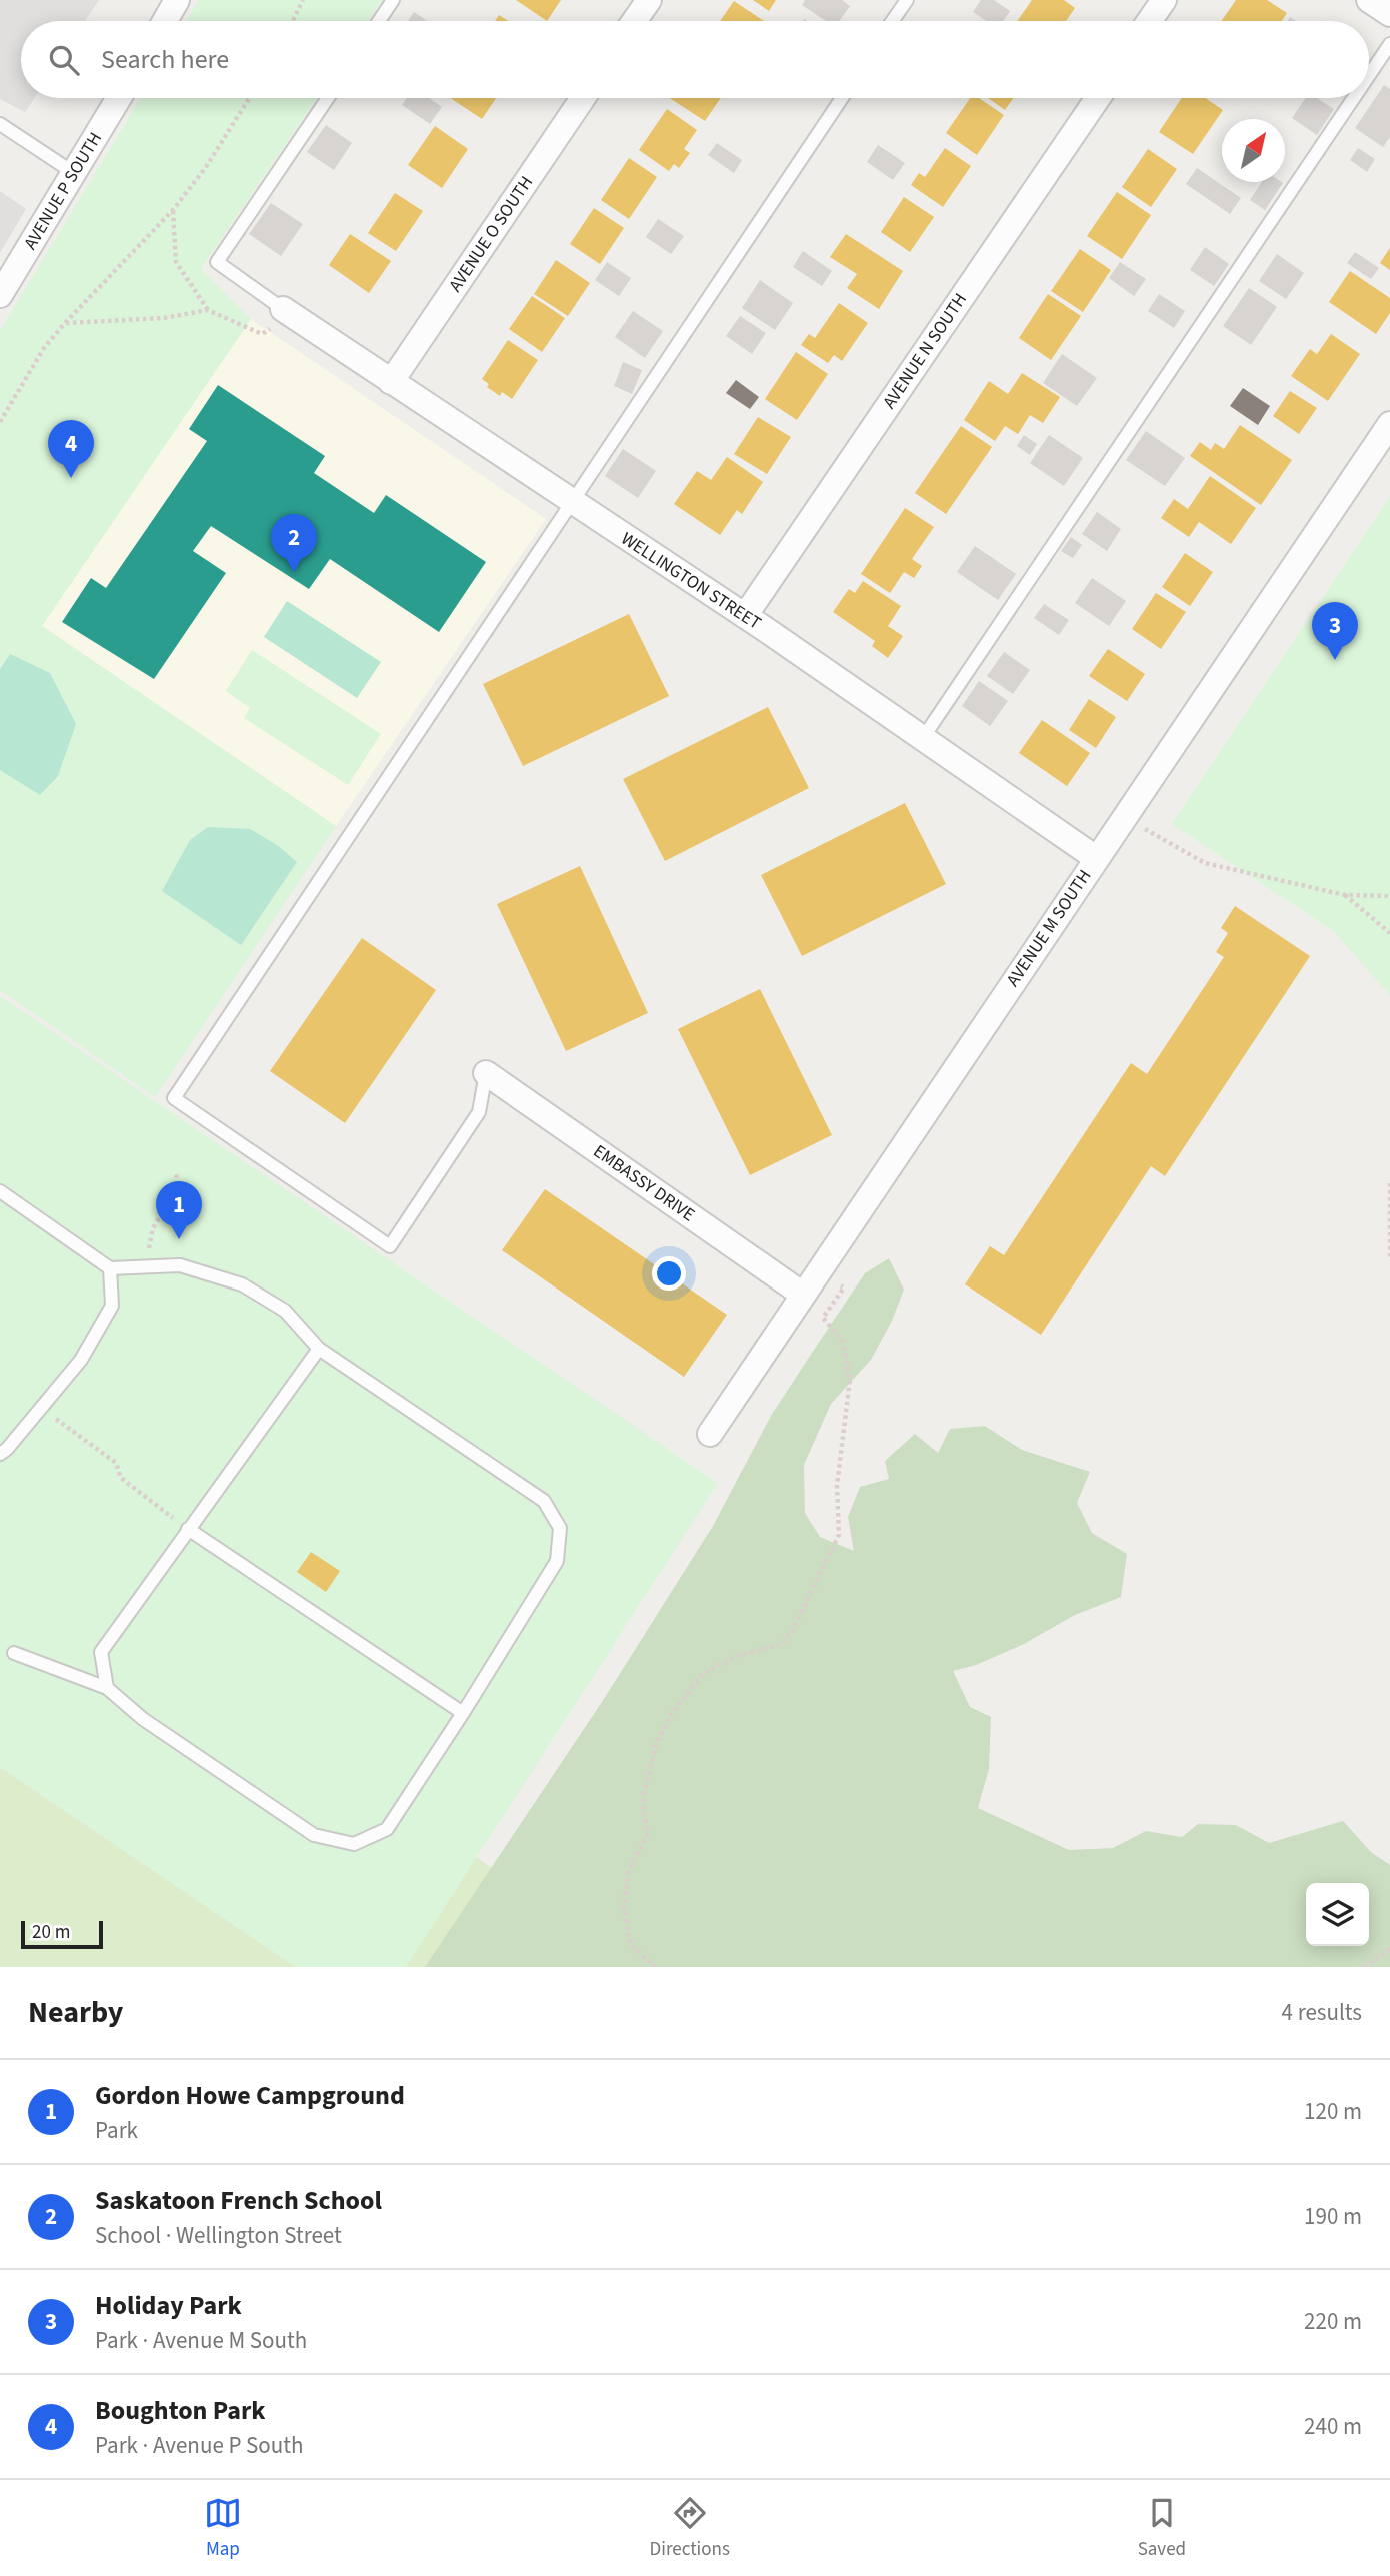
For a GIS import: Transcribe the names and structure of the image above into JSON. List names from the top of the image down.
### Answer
{
  "streets": {
    "street": [
      "AVENUE P SOUTH",
      "AVENUE O SOUTH",
      "AVENUE N SOUTH",
      "WELLINGTON STREET",
      "AVENUE M SOUTH",
      "EMBASSY DRIVE"
    ]
  },
  "crossings": [
    ["AVENUE O SOUTH", "WELLINGTON STREET"],
    ["AVENUE N SOUTH", "WELLINGTON STREET"],
    ["WELLINGTON STREET", "AVENUE M SOUTH"],
    ["AVENUE M SOUTH", "EMBASSY DRIVE"]
  ],
  "scale_bar": "20 m",
  "north": "top right",
  "page": {
    "search": "Search here",
    "pins": [
      "4",
      "2",
      "3",
      "1"
    ],
    "scale": "20 m",
    "heading": ["Nearby", "4 results"],
    "list": [
      {
        "mark": "1",
        "name": "Gordon Howe Campground",
        "note": "Park",
        "value": "120 m"
      },
      {
        "mark": "2",
        "name": "Saskatoon French School",
        "note": "School · Wellington Street",
        "value": "190 m"
      },
      {
        "mark": "3",
        "name": "Holiday Park",
        "note": "Park · Avenue M South",
        "value": "220 m"
      },
      {
        "mark": "4",
        "name": "Boughton Park",
        "note": "Park · Avenue P South",
        "value": "240 m"
      }
    ],
    "nav": ["Map", "Directions", "Saved"]
  }
}
